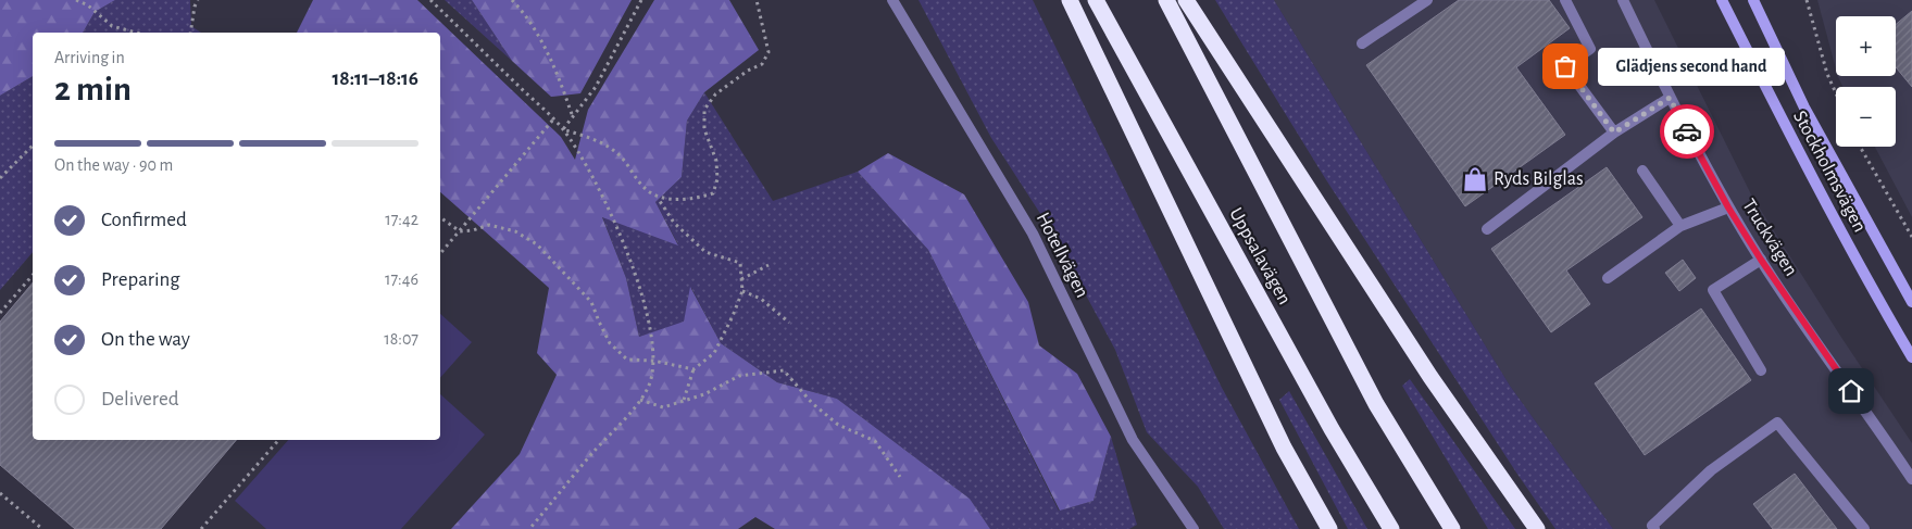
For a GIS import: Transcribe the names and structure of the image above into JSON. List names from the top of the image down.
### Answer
{
  "streets": {
    "highway": ["Uppsalavägen"],
    "main road": ["Stockholmsvägen"],
    "street": ["Truckvägen", "Hotellvägen"]
  },
  "places": {
    "other": ["Glädjens second hand"],
    "shop": ["Ryds Bilglas"]
  },
  "page": {
    "map_buttons": ["+", "−"],
    "heading": ["2 min", "Arriving in", "18:11–18:16"],
    "bubble": "Glädjens second hand",
    "bar": "On the way · 90 m",
    "list": [
      ["Confirmed", "17:42"],
      ["Preparing", "17:46"],
      ["On the way", "18:07"],
      "Delivered"
    ]
  }
}
